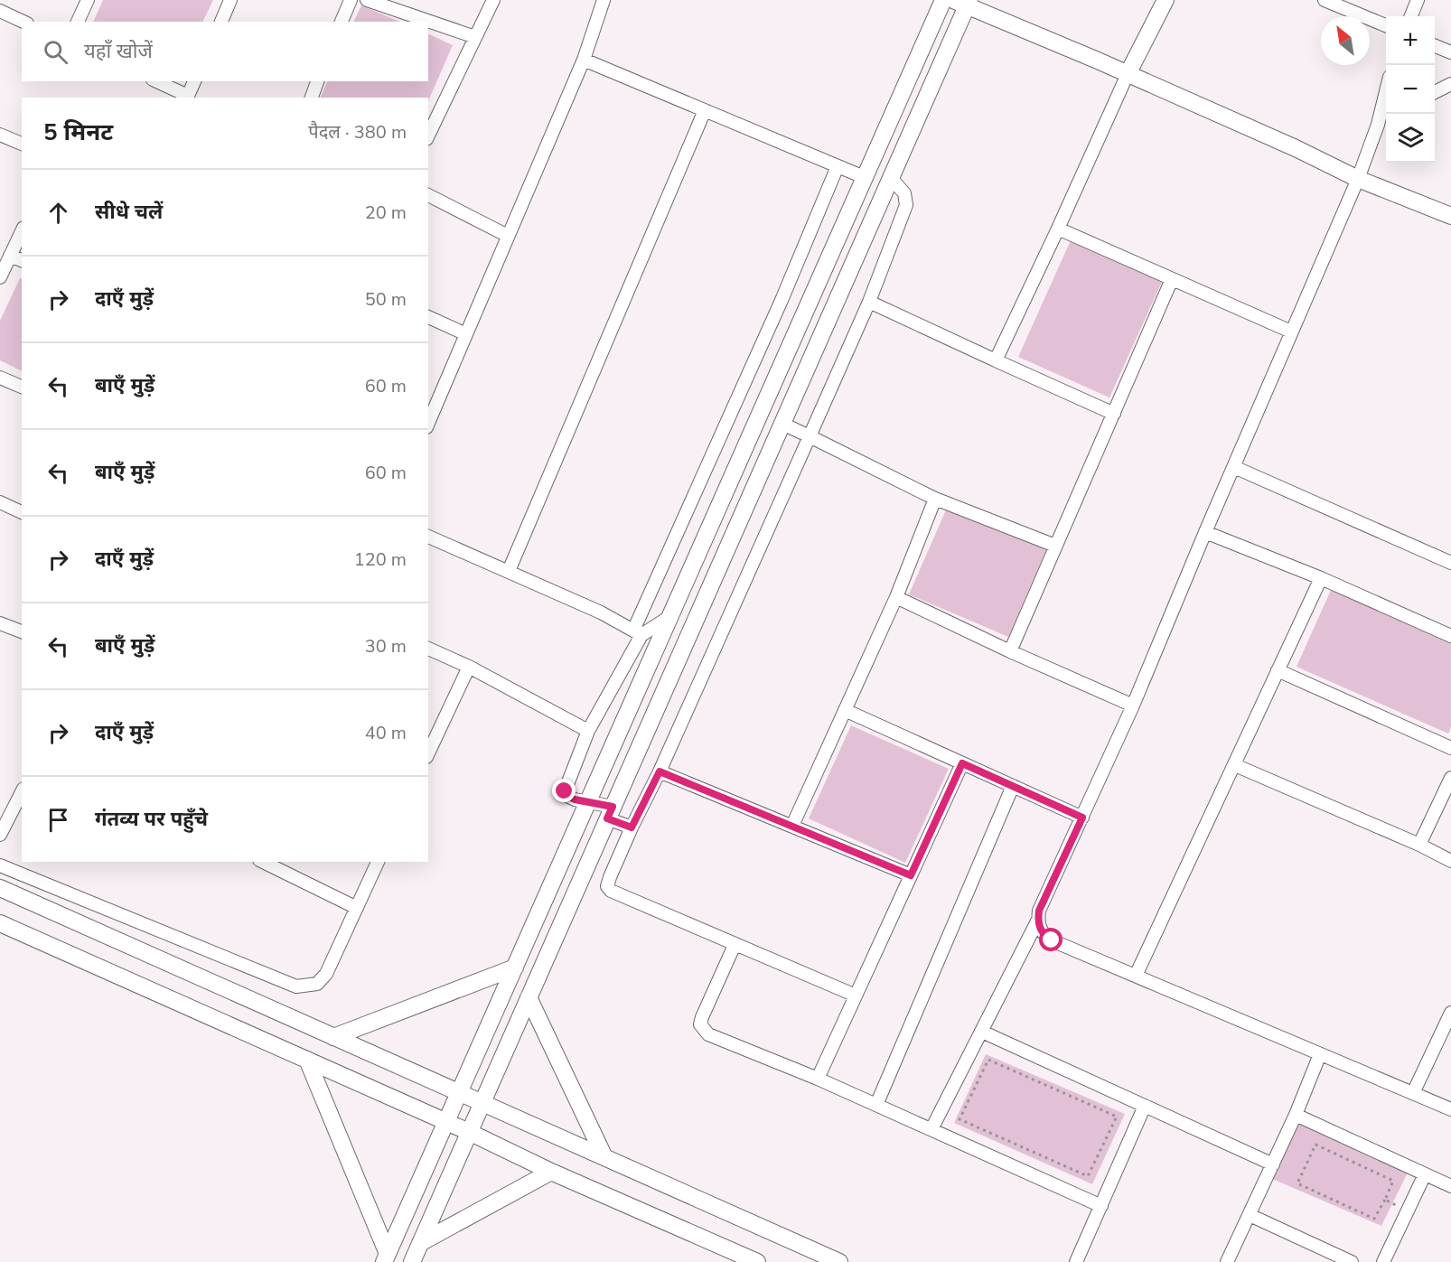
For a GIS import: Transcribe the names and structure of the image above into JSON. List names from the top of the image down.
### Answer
{
  "north": "top left",
  "page": {
    "map_buttons": ["+", "−"],
    "search": "यहाँ खोजें",
    "heading": ["5 मिनट", "पैदल · 380 m"],
    "list": [
      ["सीधे चलें", "20 m"],
      ["दाएँ मुड़ें", "50 m"],
      ["बाएँ मुड़ें", "60 m"],
      ["बाएँ मुड़ें", "60 m"],
      ["दाएँ मुड़ें", "120 m"],
      ["बाएँ मुड़ें", "30 m"],
      ["दाएँ मुड़ें", "40 m"],
      "गंतव्य पर पहुँचे"
    ]
  }
}
